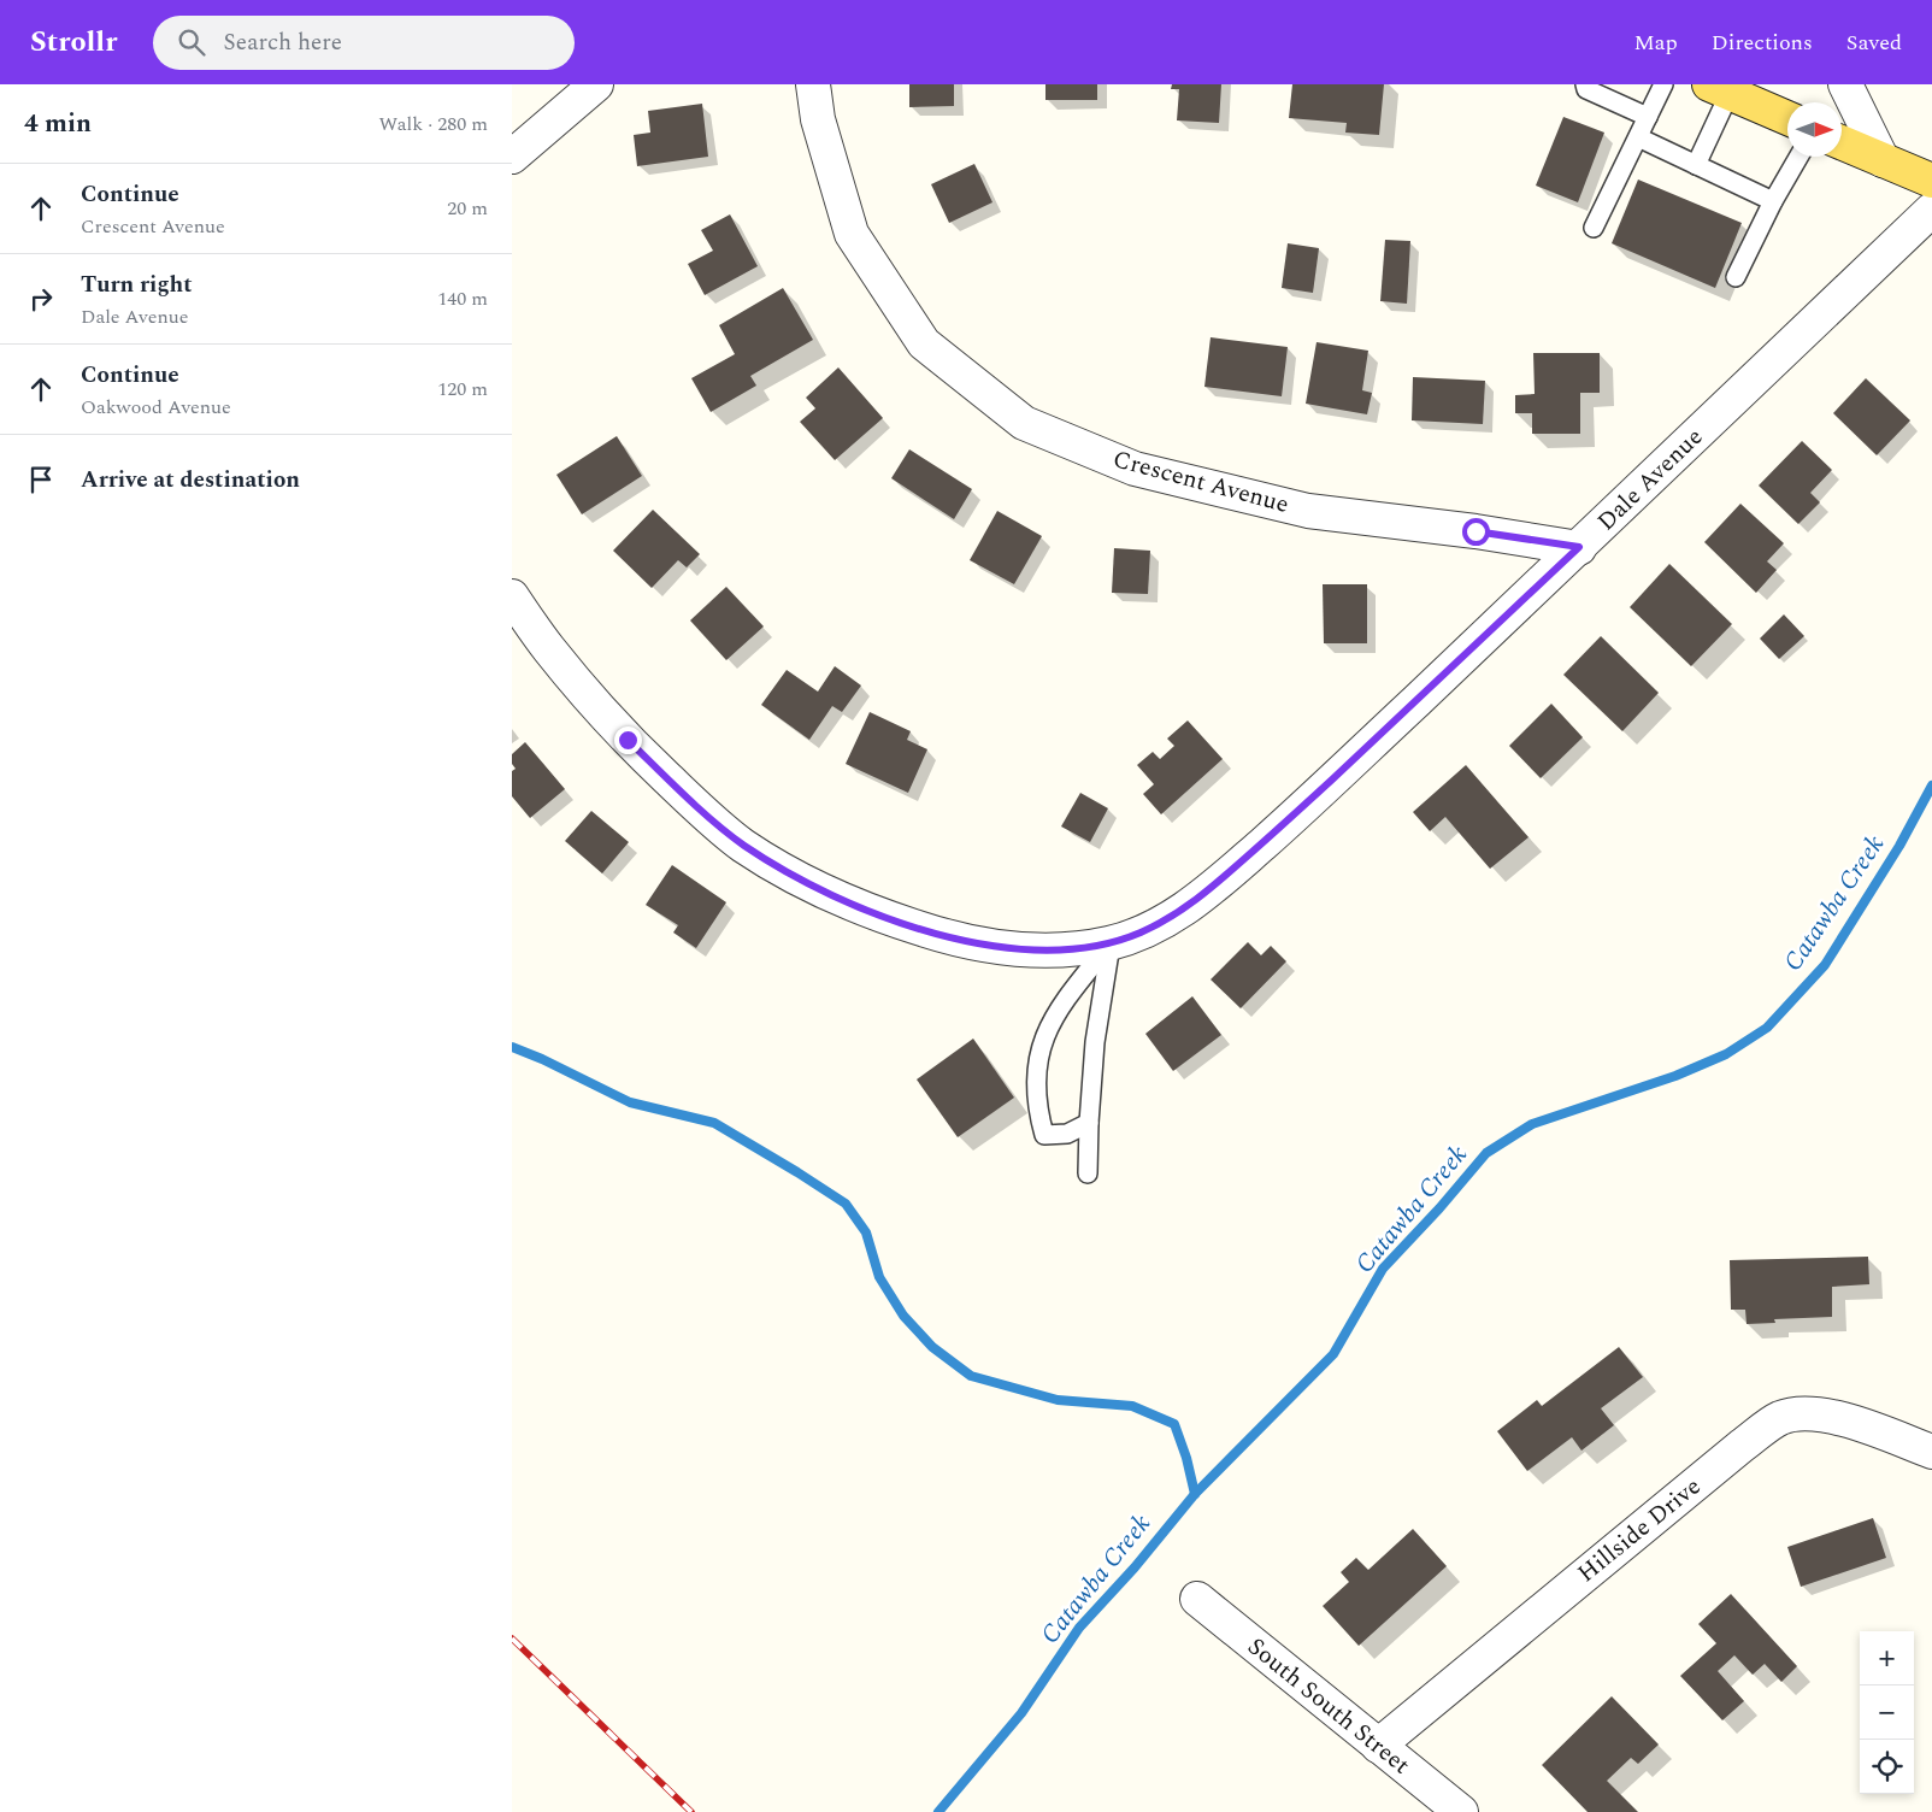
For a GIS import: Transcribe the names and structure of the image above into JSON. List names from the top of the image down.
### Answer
{
  "streets": {
    "street": [
      "Dale Avenue",
      "Crescent Avenue",
      "Hillside Drive",
      "South South Street"
    ]
  },
  "crossings": [
    ["Dale Avenue", "Crescent Avenue"],
    ["Hillside Drive", "South South Street"]
  ],
  "water": ["Catawba Creek"],
  "north": "right",
  "page": {
    "header": "Strollr",
    "search": "Search here",
    "nav": ["Map", "Directions", "Saved"],
    "heading": ["4 min", "Walk · 280 m"],
    "list": [
      ["Continue", "Crescent Avenue", "20 m"],
      ["Turn right", "Dale Avenue", "140 m"],
      ["Continue", "Oakwood Avenue", "120 m"],
      "Arrive at destination"
    ],
    "map_buttons": ["+", "−"]
  }
}
